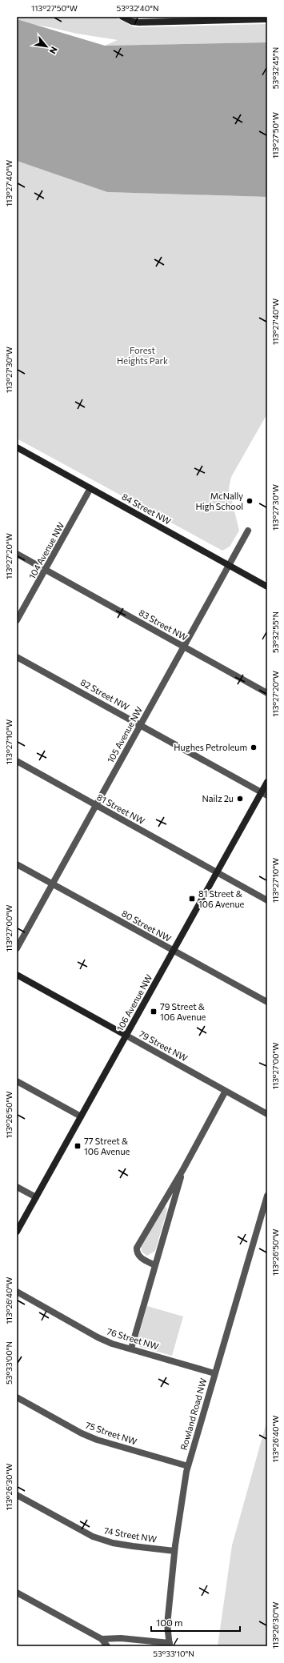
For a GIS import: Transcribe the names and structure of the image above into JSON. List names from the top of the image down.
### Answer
{
  "streets": {
    "main road": ["84 Street NW", "106 Avenue NW", "79 Street NW"],
    "street": [
      "104 Avenue NW",
      "83 Street NW",
      "82 Street NW",
      "105 Avenue NW",
      "81 Street NW",
      "80 Street NW",
      "76 Street NW",
      "Rowland Road NW",
      "75 Street NW",
      "74 Street NW"
    ]
  },
  "crossings": [
    ["84 Street NW", "104 Avenue NW"],
    ["84 Street NW", "105 Avenue NW"],
    ["104 Avenue NW", "83 Street NW"],
    ["83 Street NW", "105 Avenue NW"],
    ["82 Street NW", "105 Avenue NW"],
    ["82 Street NW", "106 Avenue NW"],
    ["105 Avenue NW", "81 Street NW"],
    ["105 Avenue NW", "80 Street NW"],
    ["81 Street NW", "106 Avenue NW"],
    ["80 Street NW", "106 Avenue NW"],
    ["106 Avenue NW", "79 Street NW"],
    ["76 Street NW", "Rowland Road NW"],
    ["Rowland Road NW", "75 Street NW"],
    ["Rowland Road NW", "74 Street NW"]
  ],
  "parks": ["Forest Heights Park"],
  "places": {
    "other": ["McNally High School", "Hughes Petroleum", "Nailz 2u"],
    "transit": ["81 Street & 106 Avenue", "79 Street & 106 Avenue", "77 Street & 106 Avenue"]
  },
  "scale_bar": "100 m",
  "north": "bottom right",
  "coordinates": [
    "113°27'50\"W",
    "53°32'40\"N",
    "53°32'45\"N",
    "113°27'40\"W",
    "113°27'30\"W",
    "113°27'20\"W",
    "53°32'55\"N",
    "113°27'10\"W",
    "113°27'00\"W",
    "113°26'50\"W",
    "113°26'40\"W",
    "53°33'00\"N",
    "113°26'30\"W",
    "53°33'10\"N"
  ]
}
